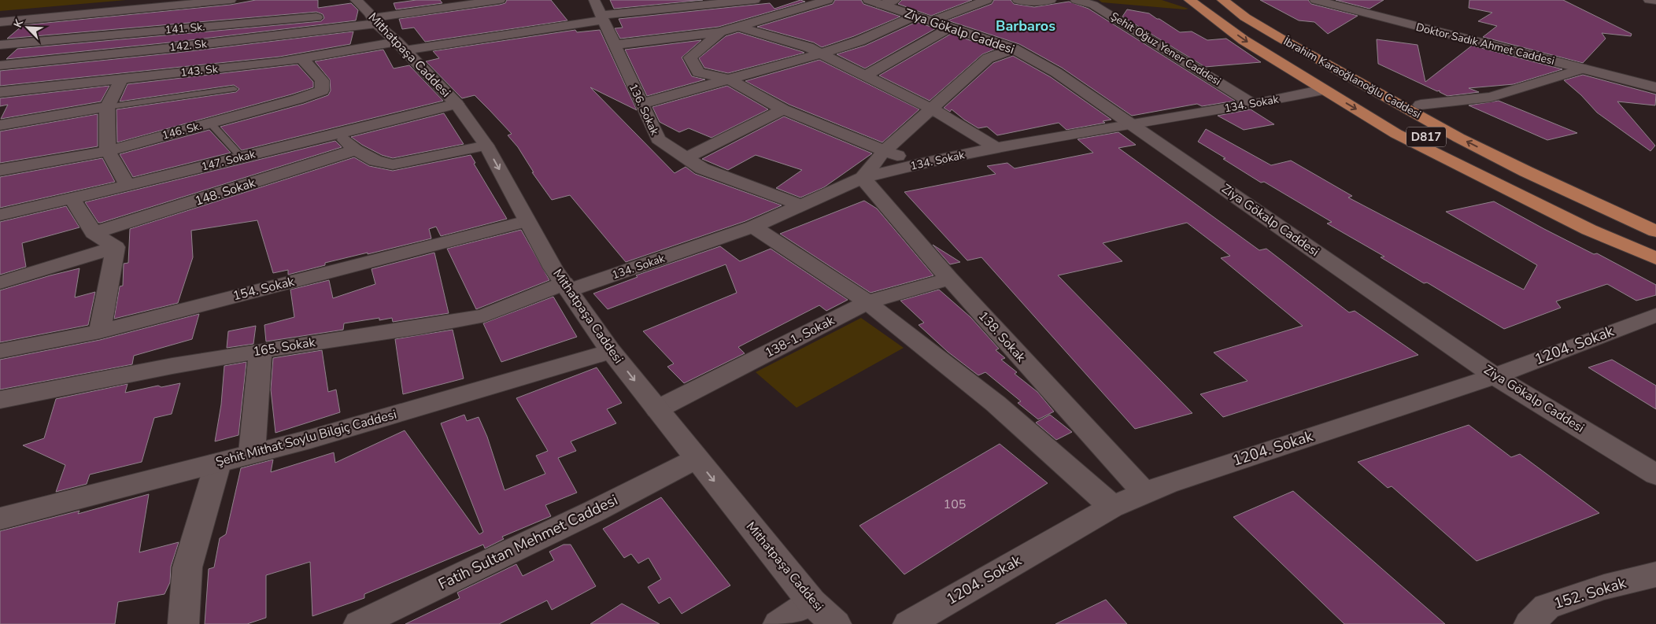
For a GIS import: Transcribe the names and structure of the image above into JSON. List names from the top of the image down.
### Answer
{
  "streets": {
    "highway": ["İbrahim Karaoğlanoğlu Caddesi", "D817"],
    "street": [
      "141. Sk.",
      "Ziya Gökalp Caddesi",
      "Doktor Sadık Ahmet Caddesi",
      "142. Sk",
      "Şehit Oğuz Yener Caddesi",
      "Mithatpaşa Caddesi",
      "143. Sk",
      "134. Sokak",
      "136. Sokak",
      "146. Sk.",
      "147. Sokak",
      "148. Sokak",
      "154. Sokak",
      "138-1. Sokak",
      "138. Sokak",
      "1204. Sokak",
      "165. Sokak",
      "Şehit Mithat Soylu Bilgiç Caddesi",
      "Fatih Sultan Mehmet Caddesi",
      "152. Sokak"
    ]
  },
  "crossings": [
    ["Ziya Gökalp Caddesi", "134. Sokak"],
    ["Ziya Gökalp Caddesi", "1204. Sokak"],
    ["142. Sk", "Mithatpaşa Caddesi"],
    ["Şehit Oğuz Yener Caddesi", "134. Sokak"],
    ["Mithatpaşa Caddesi", "143. Sk"],
    ["Mithatpaşa Caddesi", "134. Sokak"],
    ["Mithatpaşa Caddesi", "147. Sokak"],
    ["Mithatpaşa Caddesi", "154. Sokak"],
    ["Mithatpaşa Caddesi", "138-1. Sokak"],
    ["Mithatpaşa Caddesi", "165. Sokak"],
    ["Mithatpaşa Caddesi", "Şehit Mithat Soylu Bilgiç Caddesi"],
    ["Mithatpaşa Caddesi", "Fatih Sultan Mehmet Caddesi"],
    ["143. Sk", "136. Sokak"],
    ["143. Sk", "146. Sk."],
    ["134. Sokak", "136. Sokak"],
    ["134. Sokak", "138. Sokak"],
    ["134. Sokak", "165. Sokak"],
    ["138-1. Sokak", "138. Sokak"],
    ["138. Sokak", "1204. Sokak"]
  ],
  "one_way": ["Mithatpaşa Caddesi"],
  "districts": ["Barbaros"],
  "house_numbers": ["105"],
  "north": "top left"
}
